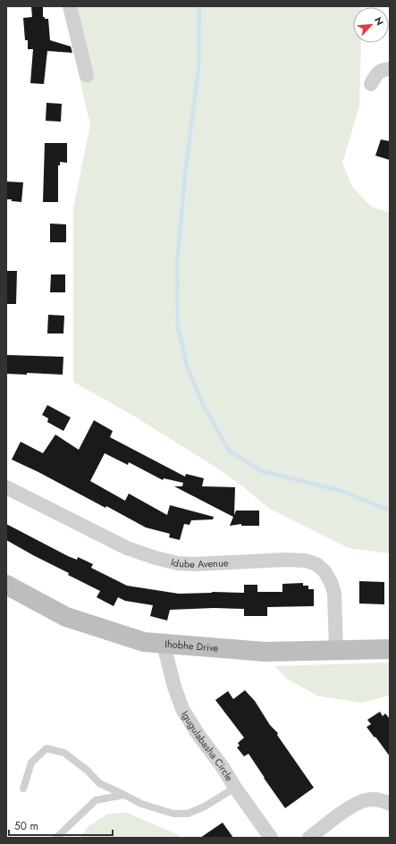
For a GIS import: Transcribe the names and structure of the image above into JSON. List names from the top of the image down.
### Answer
{
  "streets": {
    "street": ["Idube Avenue", "Ihobhe Drive", "Igugulabasha Circle"]
  },
  "crossings": [
    ["Idube Avenue", "Ihobhe Drive"],
    ["Ihobhe Drive", "Igugulabasha Circle"]
  ],
  "scale_bar": "50 m",
  "north": "top right"
}
